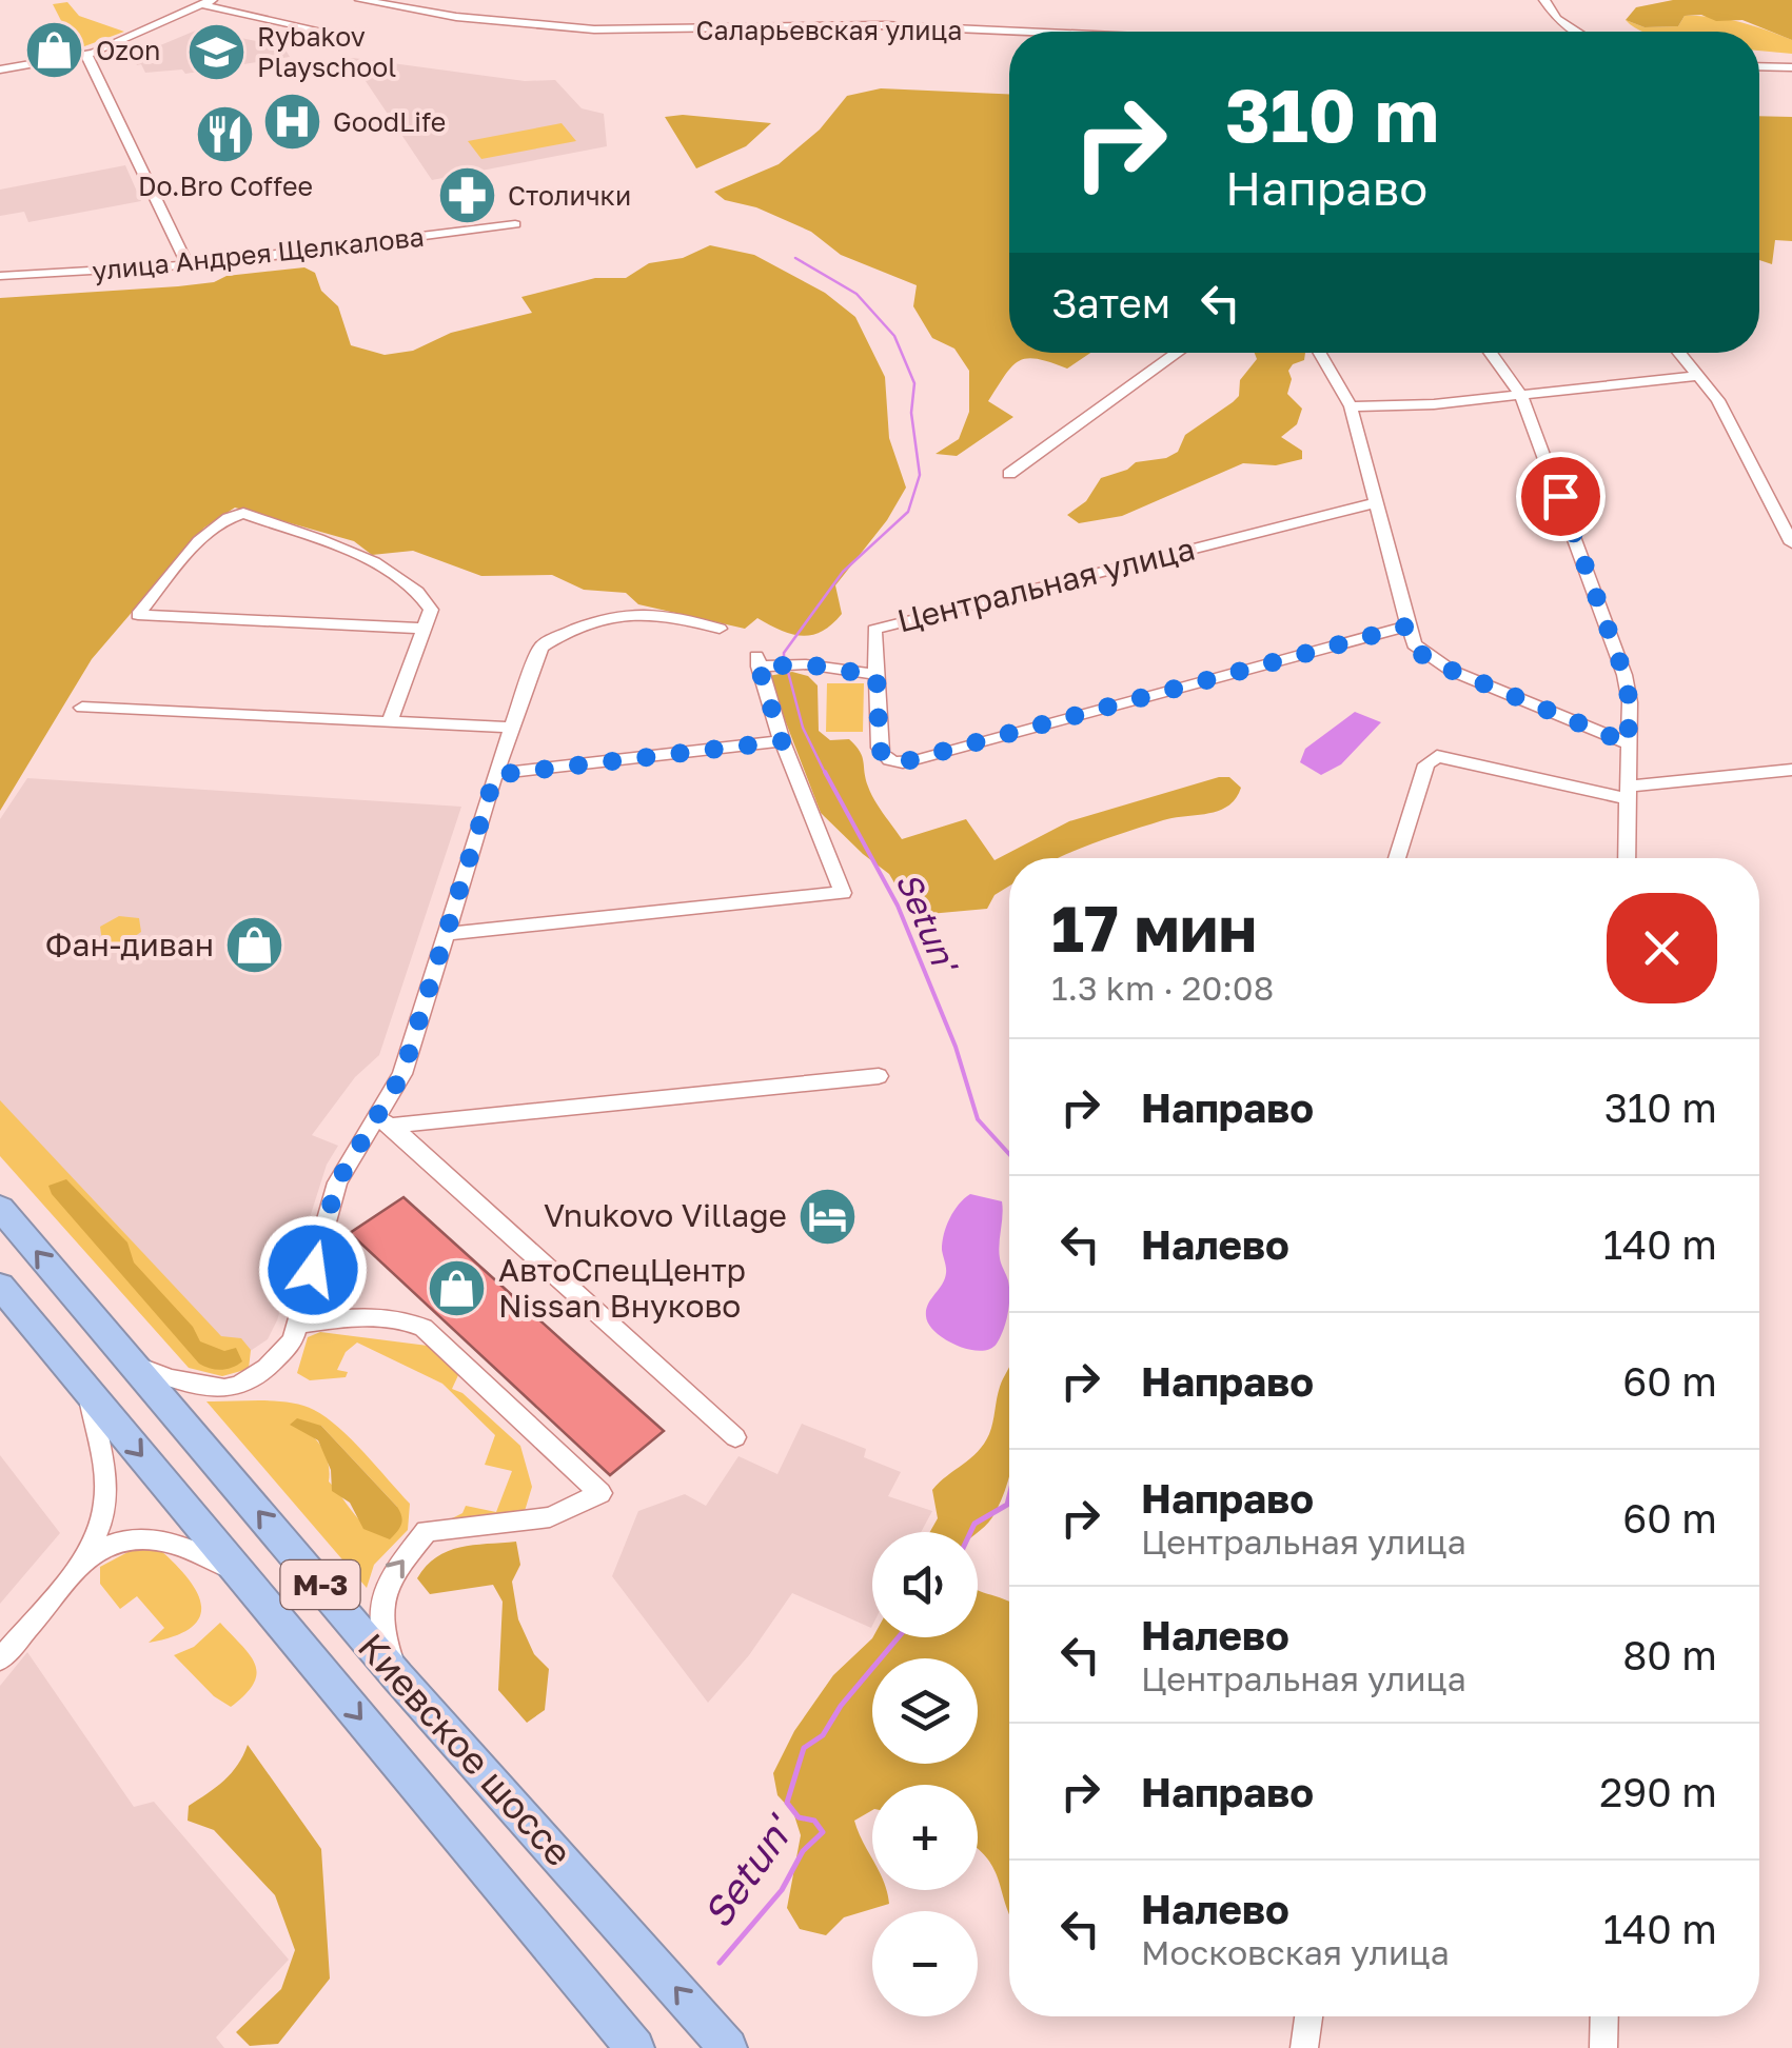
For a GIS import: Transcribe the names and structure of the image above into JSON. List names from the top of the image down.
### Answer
{
  "streets": {
    "highway": ["М-3", "Киевское шоссе"],
    "street": ["Саларьевская улица", "улица Андрея Щелкалова", "Центральная улица"]
  },
  "water": ["Setun'"],
  "places": {
    "shop": ["Ozon", "Фан-диван", "АвтоСпецЦентр Nissan Внуково"],
    "school or university": ["Rybakov Playschool"],
    "hospital": ["GoodLife"],
    "restaurant": ["Do.Bro Coffee"],
    "pharmacy": ["Столички"],
    "hotel": ["Vnukovo Village"]
  },
  "page": {
    "turn": ["310 m", "Направо"],
    "then": "Затем",
    "heading": ["17 мин", "1.3 km · 20:08"],
    "list": [
      {
        "name": "Направо",
        "value": "310 m"
      },
      {
        "name": "Налево",
        "value": "140 m"
      },
      {
        "name": "Направо",
        "value": "60 m"
      },
      {
        "name": "Направо",
        "note": "Центральная улица",
        "value": "60 m"
      },
      {
        "name": "Налево",
        "note": "Центральная улица",
        "value": "80 m"
      },
      {
        "name": "Направо",
        "value": "290 m"
      },
      {
        "name": "Налево",
        "note": "Московская улица",
        "value": "140 m"
      }
    ],
    "map_buttons": ["+", "−"]
  }
}
